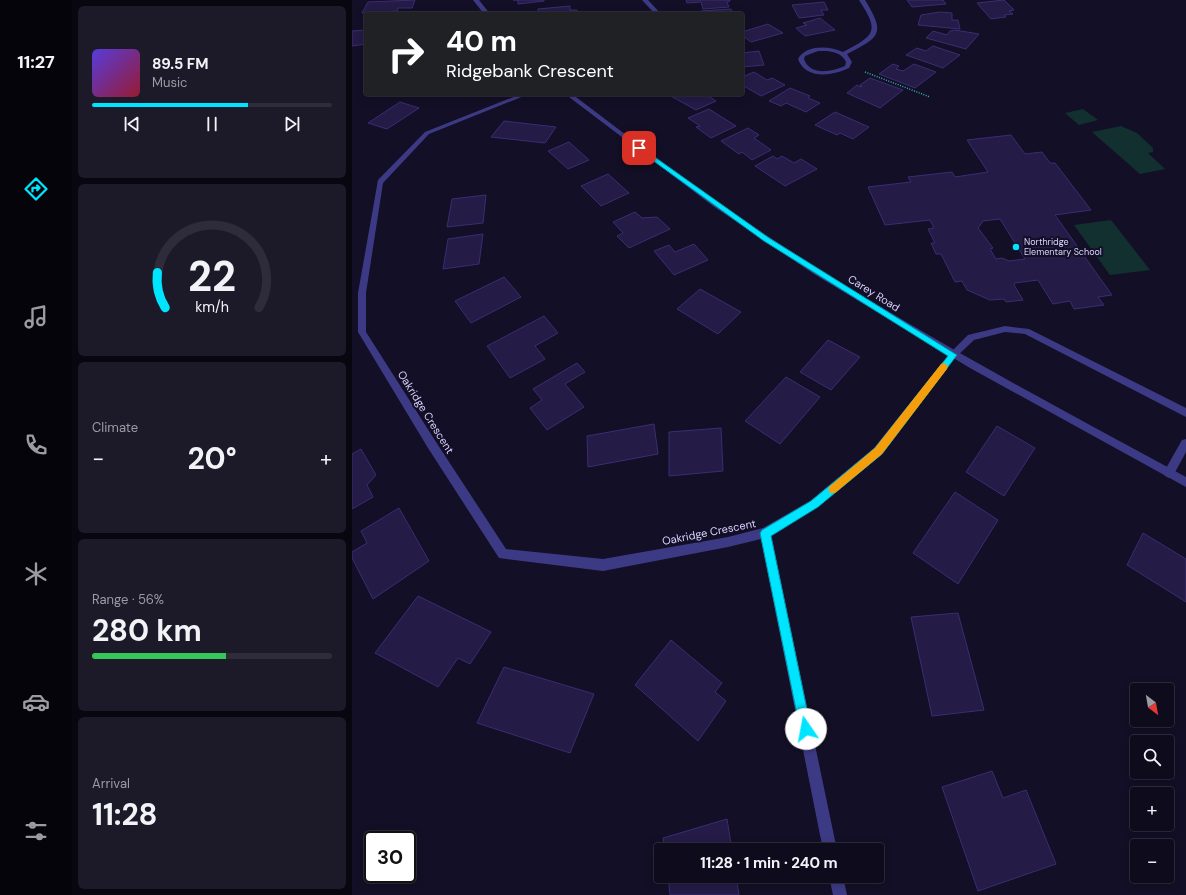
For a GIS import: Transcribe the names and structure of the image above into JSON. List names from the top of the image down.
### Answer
{
  "streets": {
    "street": ["Carey Road", "Oakridge Crescent"]
  },
  "places": ["Northridge Elementary School"],
  "north": "bottom right",
  "page": {
    "tabs": "11:27",
    "turn": ["40 m", "Ridgebank Crescent"],
    "song": ["89.5 FM", "Music"],
    "tile": [
      "Climate",
      ["Range · 56%", "280 km"],
      ["Arrival", "11:28"]
    ],
    "heat": ["−", "20°", "+"],
    "map_buttons": ["+", "−"],
    "limit": "30",
    "trip": "11:28 · 1 min · 240 m",
    "gauge": ["22", "km/h"]
  }
}
